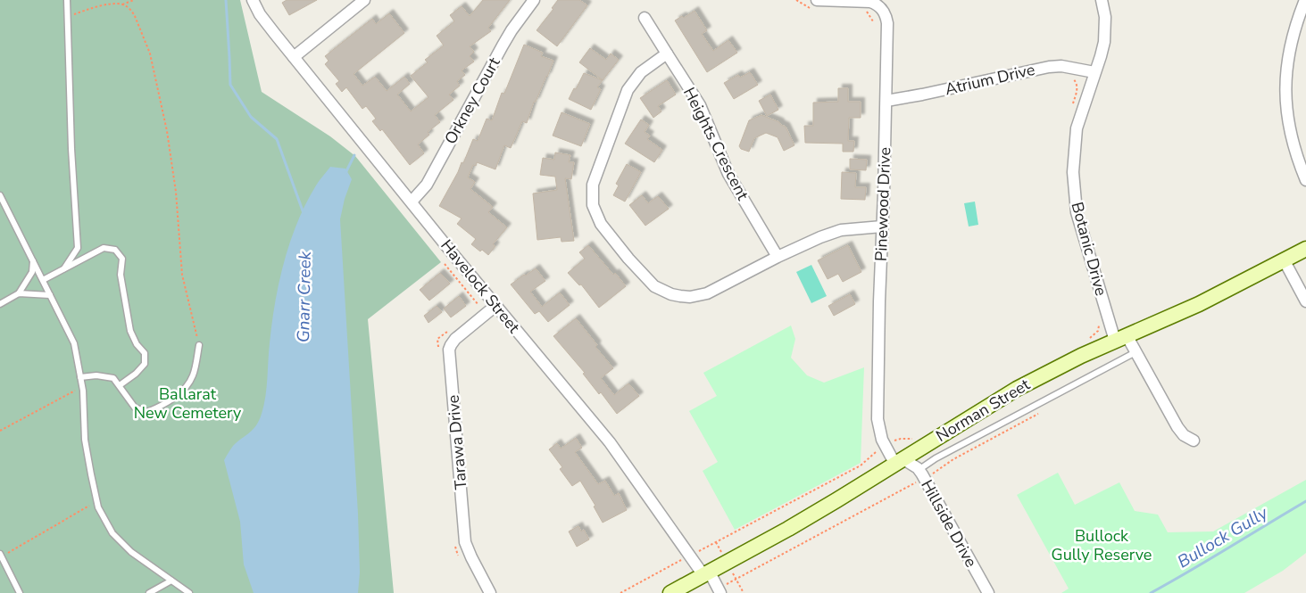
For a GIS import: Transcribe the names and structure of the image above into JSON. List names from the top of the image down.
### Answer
{
  "streets": {
    "street": [
      "Atrium Drive",
      "Orkney Court",
      "Heights Crescent",
      "Pinewood Drive",
      "Botanic Drive",
      "Havelock Street",
      "Norman Street",
      "Tarawa Drive",
      "Hillside Drive"
    ]
  },
  "crossings": [
    ["Atrium Drive", "Pinewood Drive"],
    ["Atrium Drive", "Botanic Drive"],
    ["Orkney Court", "Havelock Street"],
    ["Pinewood Drive", "Norman Street"],
    ["Pinewood Drive", "Hillside Drive"],
    ["Botanic Drive", "Norman Street"],
    ["Havelock Street", "Norman Street"],
    ["Havelock Street", "Tarawa Drive"],
    ["Norman Street", "Hillside Drive"]
  ],
  "water": ["Gnarr Creek", "Bullock Gully"],
  "parks": ["Ballarat New Cemetery", "Bullock Gully Reserve"]
}
